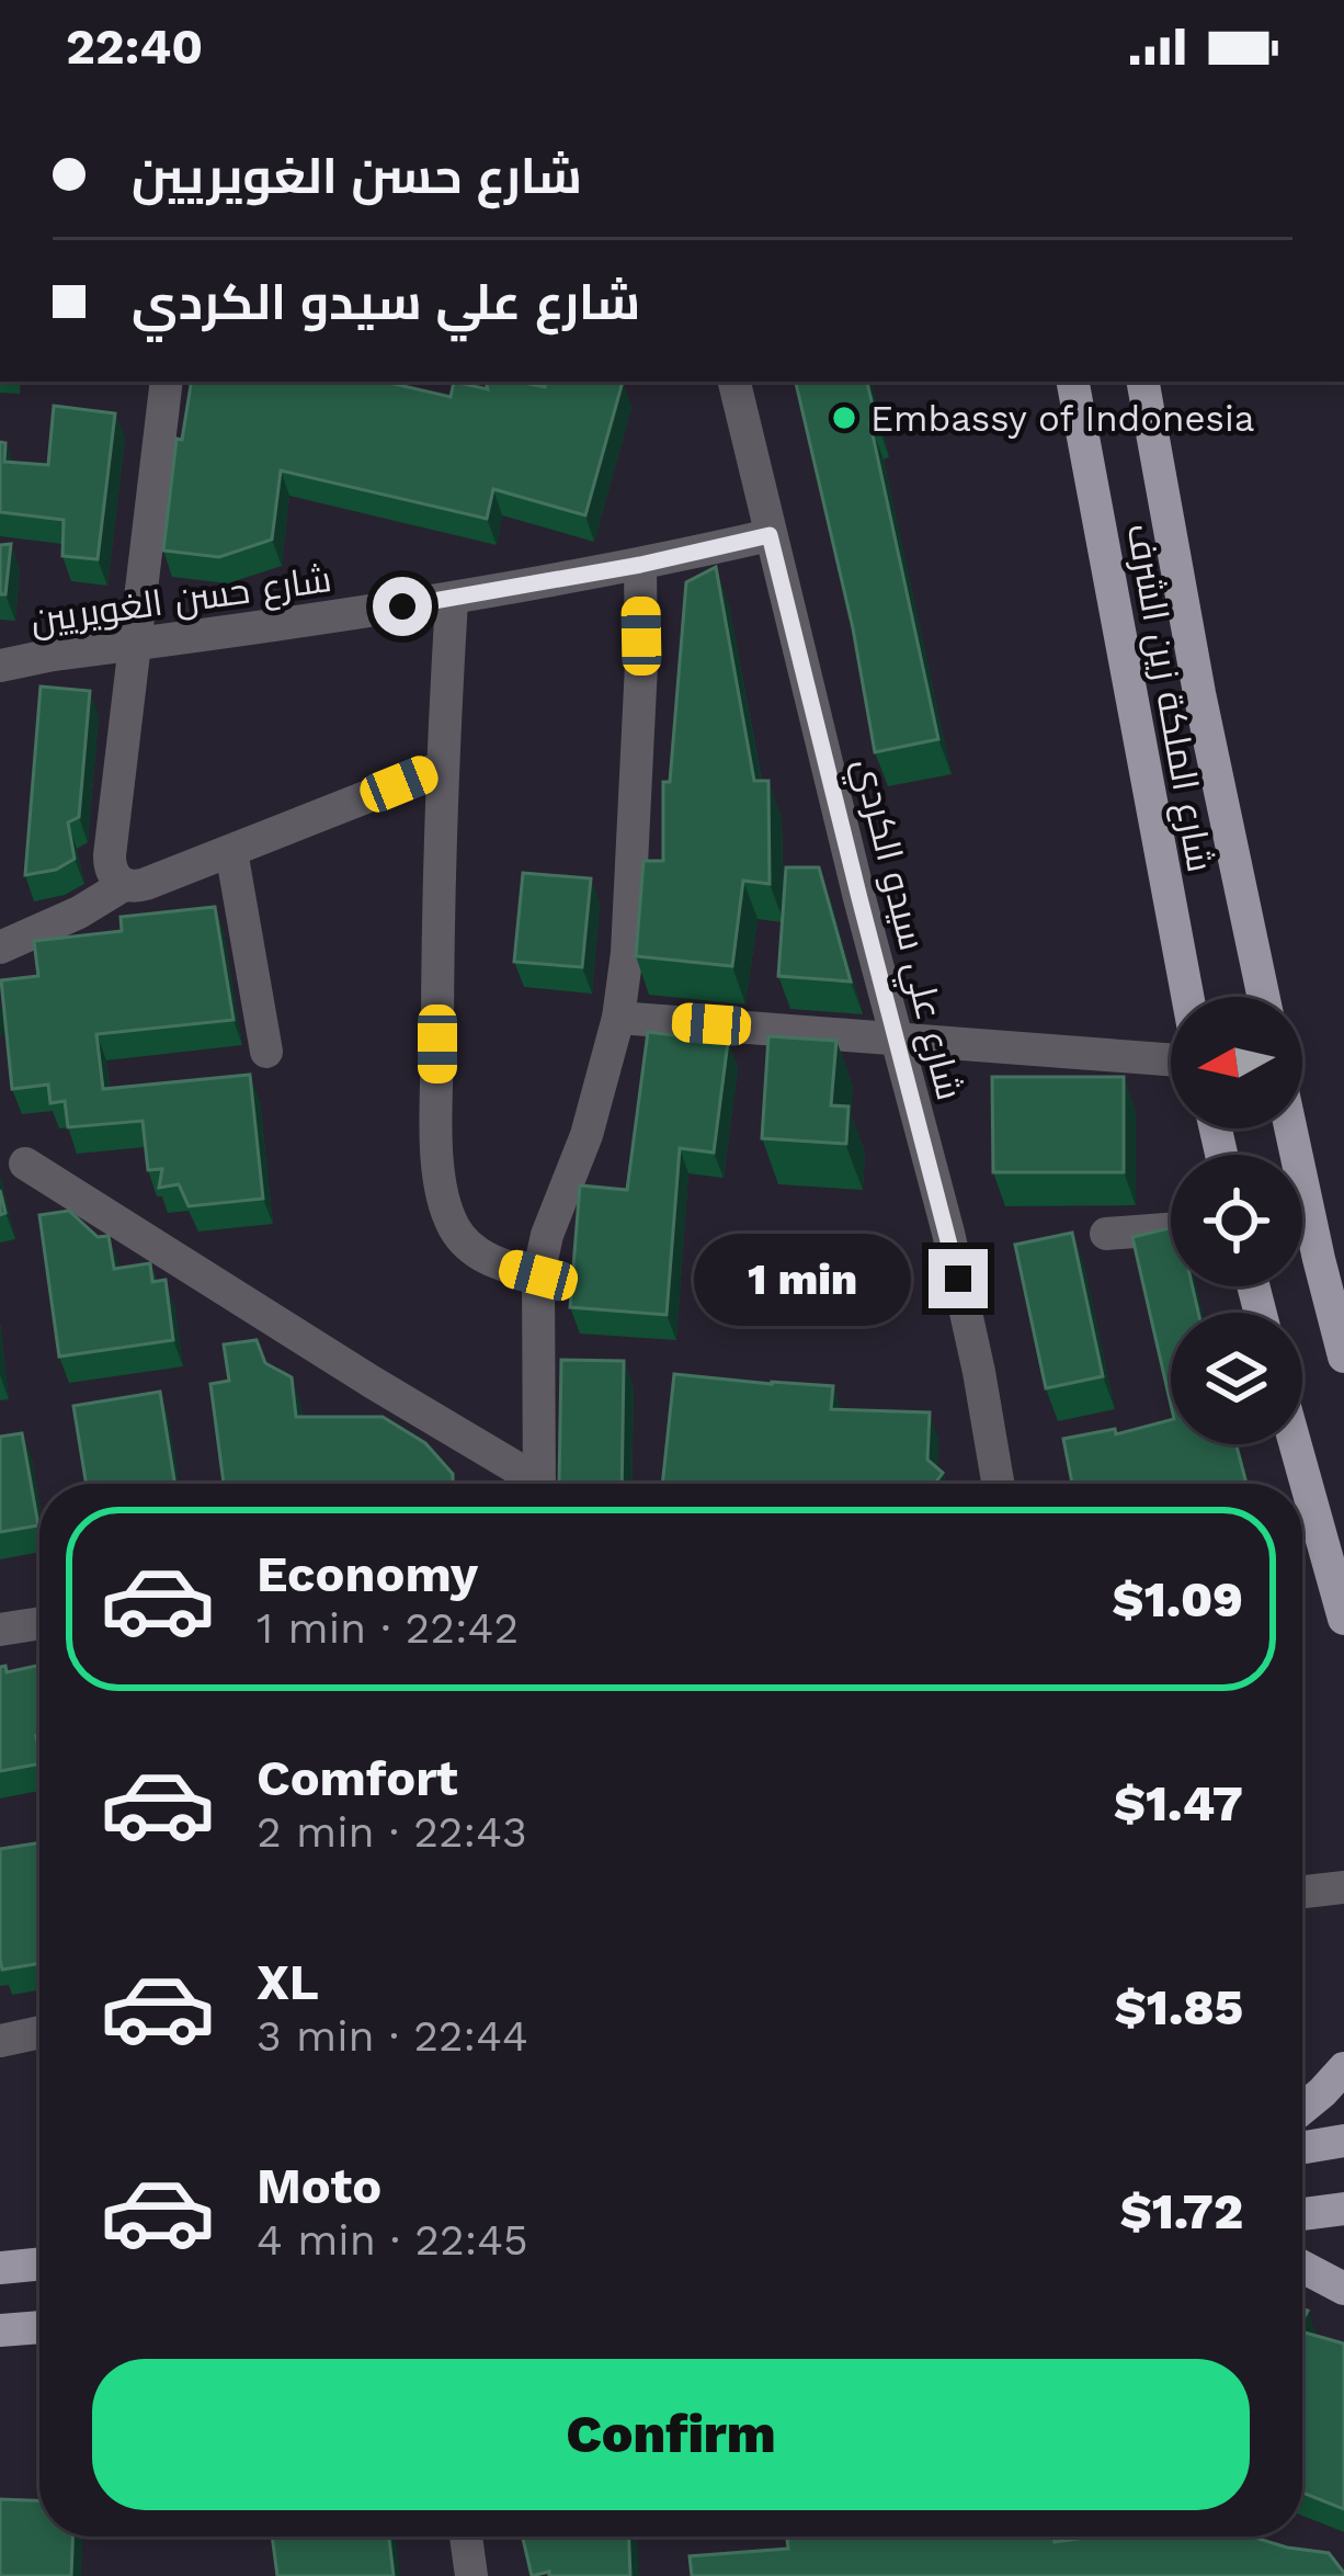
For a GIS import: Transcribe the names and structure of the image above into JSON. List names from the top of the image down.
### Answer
{
  "streets": {
    "main road": ["شارع الملكة زين الشرف"],
    "street": ["شارع حسن الغويريين", "شارع علي سيدو الكردي"]
  },
  "crossings": [
    ["شارع حسن الغويريين", "شارع علي سيدو الكردي"]
  ],
  "places": ["Embassy of Indonesia"],
  "north": "left",
  "page": {
    "status": "22:40",
    "banner": ["شارع حسن الغويريين", "شارع علي سيدو الكردي"],
    "bubble": "1 min",
    "list": [
      {
        "name": "Economy",
        "note": "1 min · 22:42",
        "value": "$1.09"
      },
      {
        "name": "Comfort",
        "note": "2 min · 22:43",
        "value": "$1.47"
      },
      {
        "name": "XL",
        "note": "3 min · 22:44",
        "value": "$1.85"
      },
      {
        "name": "Moto",
        "note": "4 min · 22:45",
        "value": "$1.72"
      }
    ],
    "buttons": "Confirm"
  }
}
